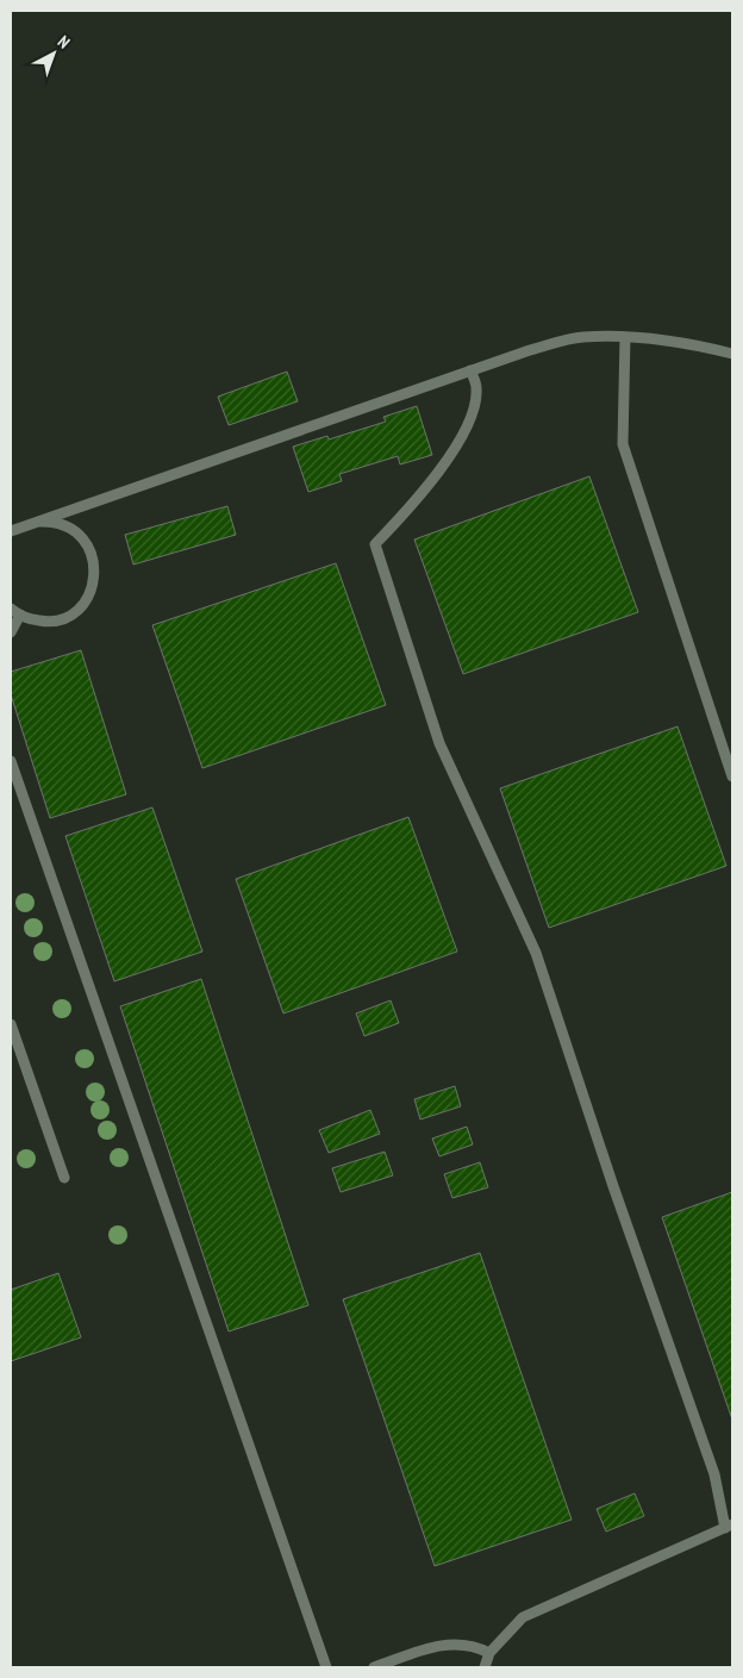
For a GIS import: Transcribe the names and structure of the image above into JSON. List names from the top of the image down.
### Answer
{
  "north": "top right"
}
